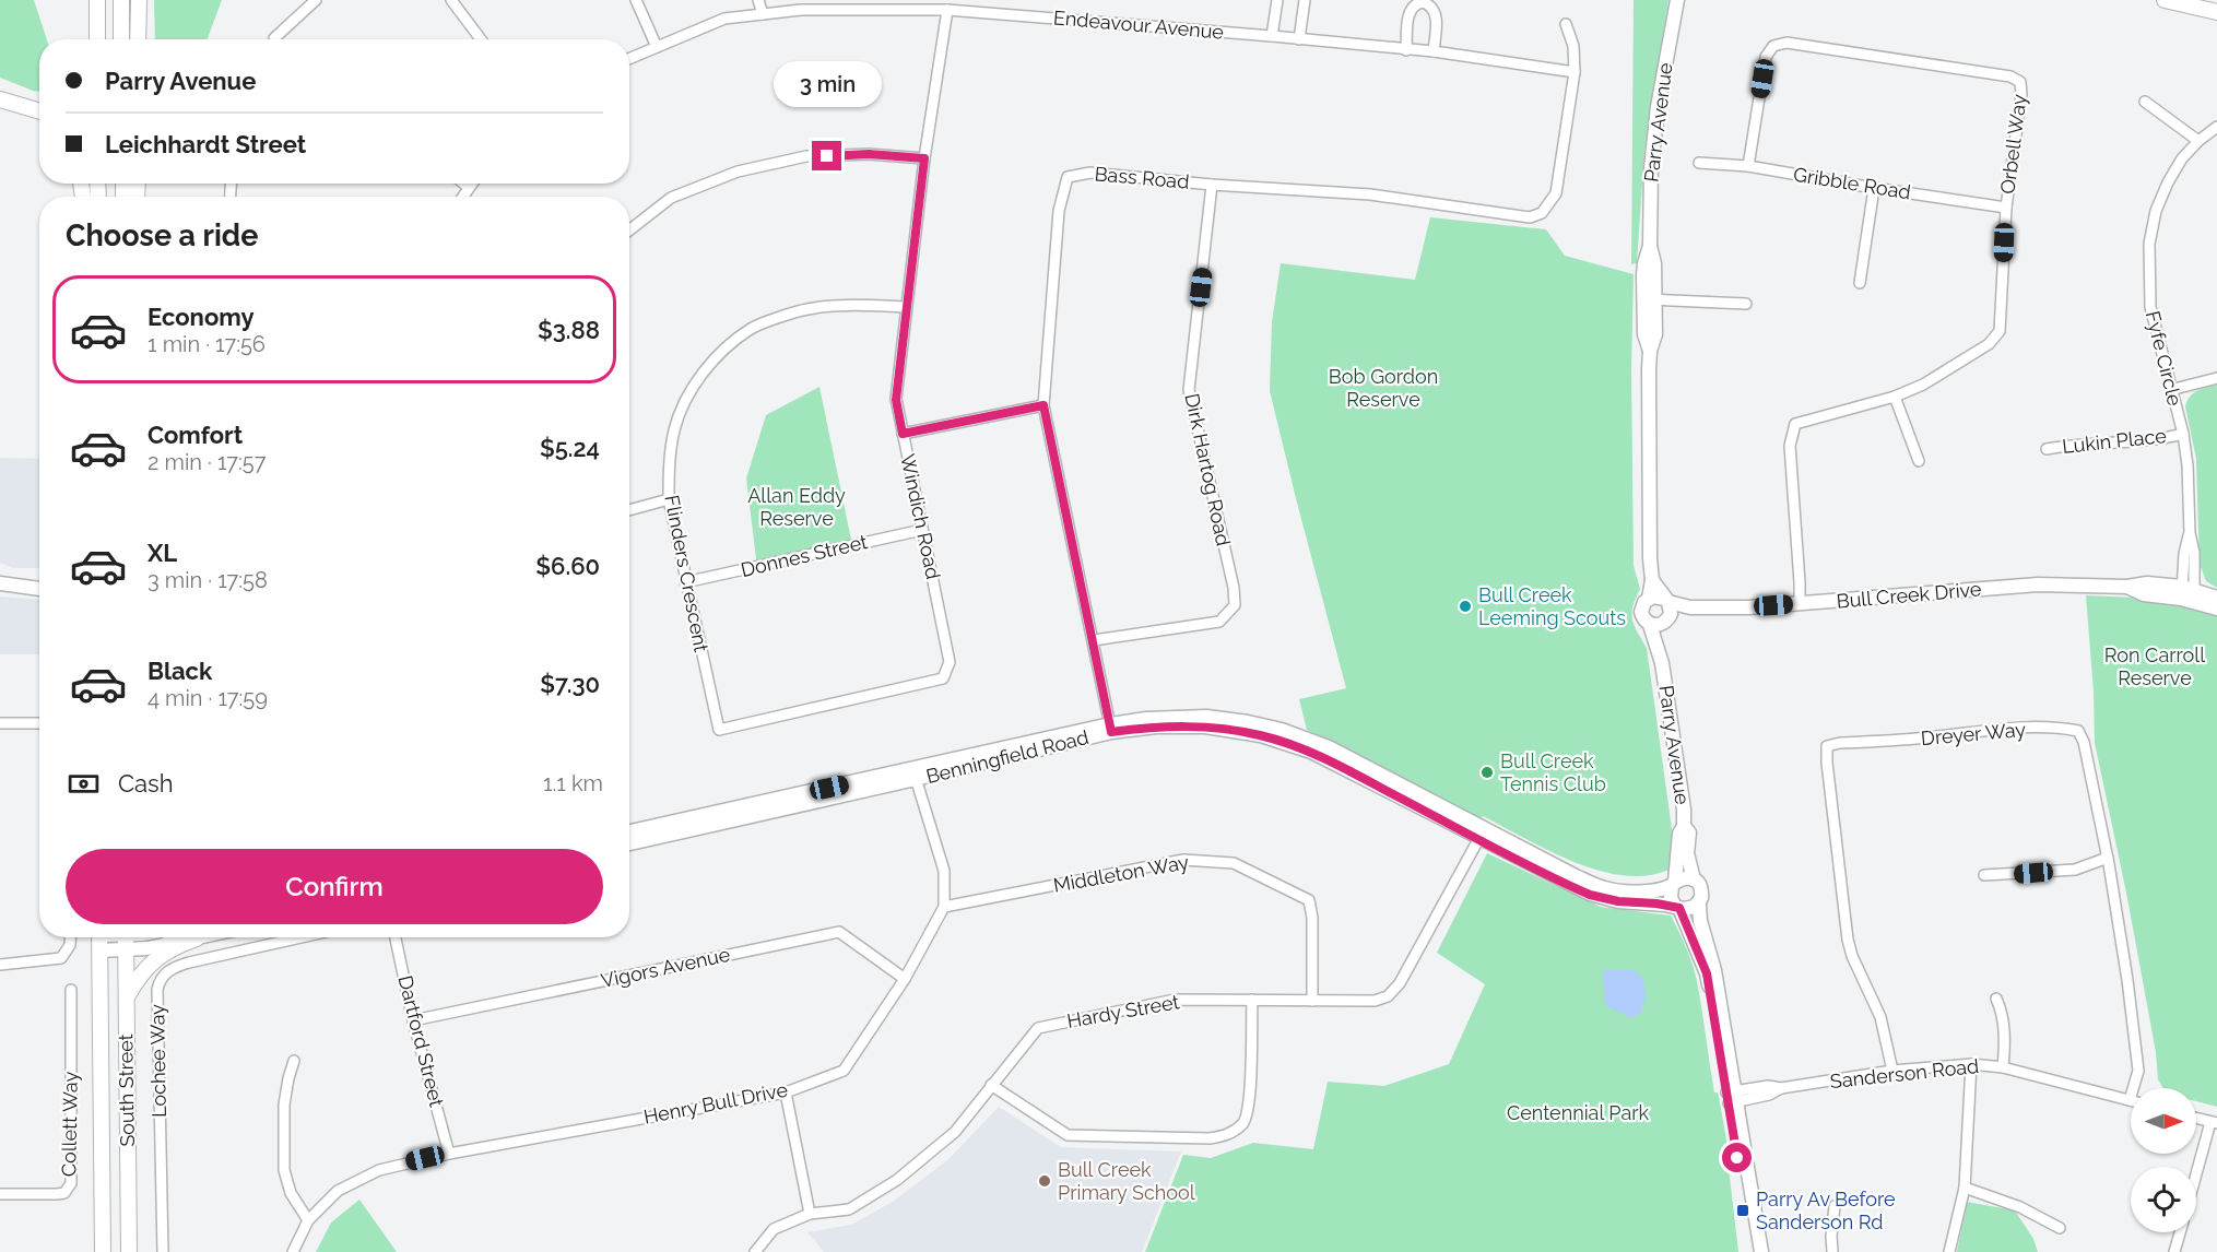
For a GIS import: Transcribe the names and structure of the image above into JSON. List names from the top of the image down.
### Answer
{
  "streets": {
    "highway": ["South Street"],
    "main road": ["Parry Avenue", "Bull Creek Drive", "Benningfield Road"],
    "street": [
      "Endeavour Avenue",
      "Orbell Way",
      "Bass Road",
      "Gribble Road",
      "Fyfe Circle",
      "Lukin Place",
      "Dirk Hartog Road",
      "Windich Road",
      "Donnes Street",
      "Flinders Crescent",
      "Dreyer Way",
      "Middleton Way",
      "Vigors Avenue",
      "Hardy Street",
      "Dartford Street",
      "Lochee Way",
      "Sanderson Road",
      "Henry Bull Drive",
      "Collett Way"
    ]
  },
  "crossings": [
    ["Endeavour Avenue", "Bass Road"],
    ["Endeavour Avenue", "Windich Road"],
    ["Parry Avenue", "Bull Creek Drive"],
    ["Parry Avenue", "Benningfield Road"],
    ["Parry Avenue", "Sanderson Road"],
    ["Orbell Way", "Gribble Road"],
    ["Orbell Way", "Bull Creek Drive"],
    ["Bass Road", "Dirk Hartog Road"],
    ["Bass Road", "Benningfield Road"],
    ["Fyfe Circle", "Lukin Place"],
    ["Fyfe Circle", "Bull Creek Drive"],
    ["Windich Road", "Donnes Street"],
    ["Windich Road", "Flinders Crescent"],
    ["Donnes Street", "Flinders Crescent"],
    ["Dreyer Way", "Sanderson Road"],
    ["Benningfield Road", "Hardy Street"],
    ["Benningfield Road", "Henry Bull Drive"],
    ["Middleton Way", "Hardy Street"],
    ["Middleton Way", "Henry Bull Drive"],
    ["Vigors Avenue", "Dartford Street"],
    ["Vigors Avenue", "Henry Bull Drive"],
    ["Dartford Street", "Henry Bull Drive"]
  ],
  "parks": [
    "Bob Gordon Reserve",
    "Allan Eddy Reserve",
    "Ron Carroll Reserve",
    "Centennial Park"
  ],
  "places": {
    "other": ["Bull Creek Leeming Scouts", "Bull Creek Tennis Club", "Bull Creek Primary School"],
    "transit": ["Parry Av Before Sanderson Rd"]
  },
  "north": "right",
  "page": {
    "banner": ["Parry Avenue", "Leichhardt Street"],
    "bubble": "3 min",
    "heading": "Choose a ride",
    "list": [
      {
        "name": "Economy",
        "note": "1 min · 17:56",
        "value": "$3.88"
      },
      {
        "name": "Comfort",
        "note": "2 min · 17:57",
        "value": "$5.24"
      },
      {
        "name": "XL",
        "note": "3 min · 17:58",
        "value": "$6.60"
      },
      {
        "name": "Black",
        "note": "4 min · 17:59",
        "value": "$7.30"
      }
    ],
    "pay": ["Cash", "1.1 km"],
    "buttons": "Confirm"
  }
}
